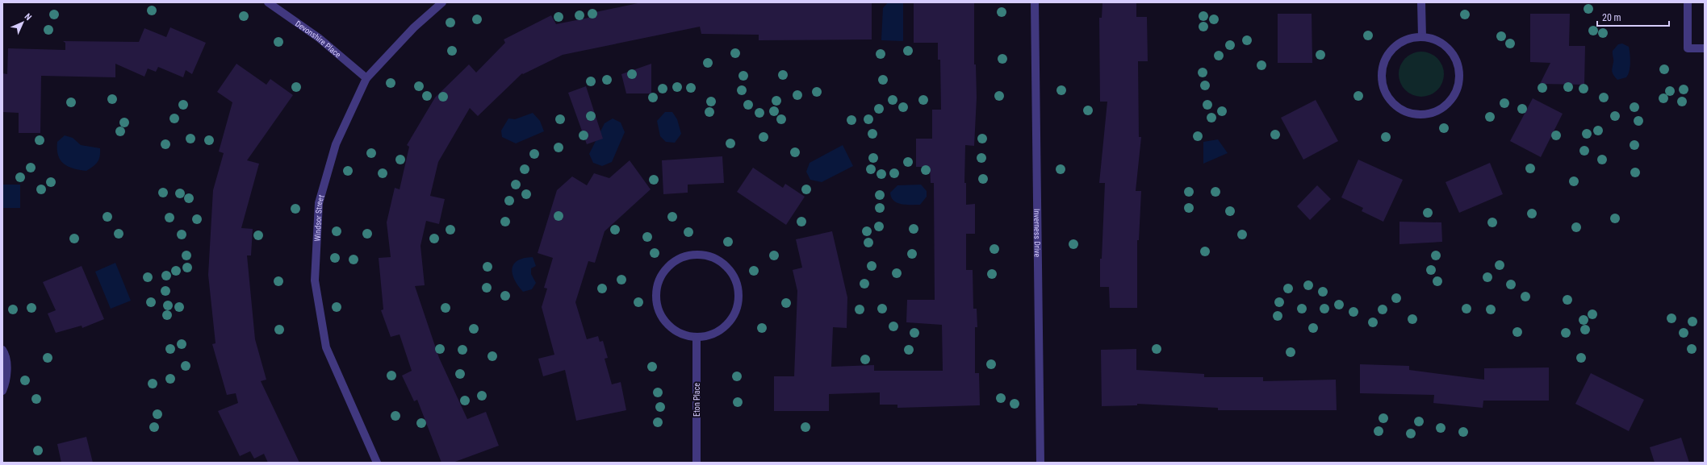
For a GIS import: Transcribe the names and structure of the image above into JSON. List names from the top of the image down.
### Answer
{
  "streets": {
    "street": [
      "Devonshire Place",
      "Windsor Street",
      "Inverness Drive",
      "Eton Place"
    ]
  },
  "crossings": [
    ["Devonshire Place", "Windsor Street"]
  ],
  "scale_bar": "20 m",
  "north": "top right"
}
